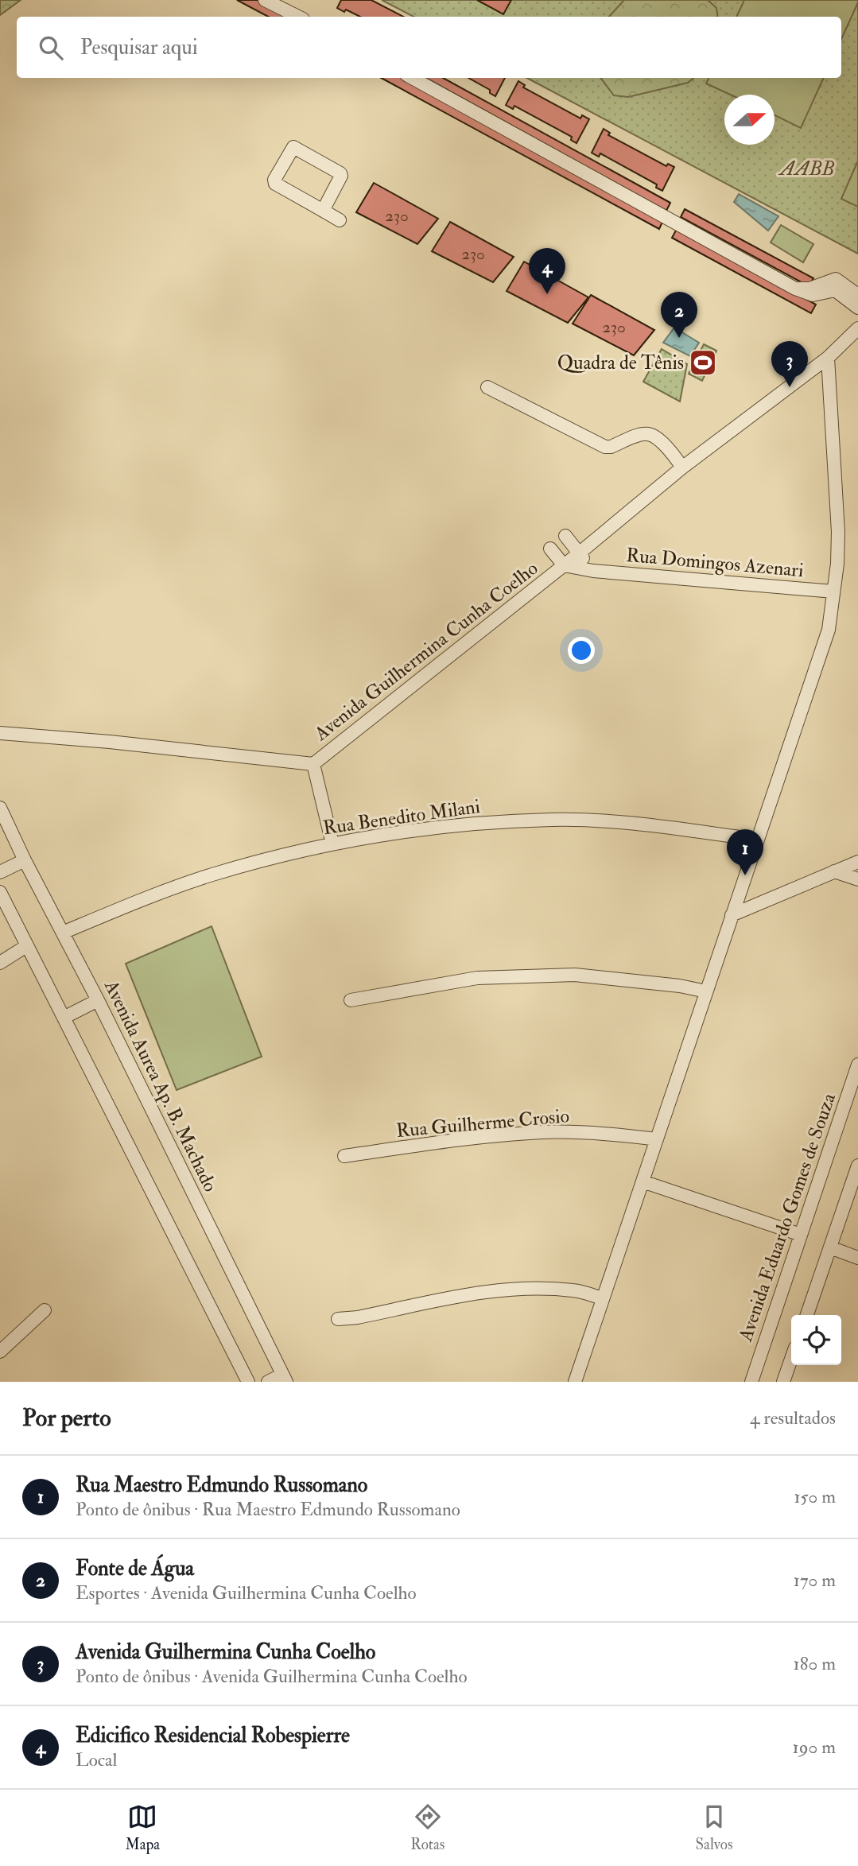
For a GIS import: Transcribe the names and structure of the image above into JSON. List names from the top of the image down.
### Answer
{
  "streets": {
    "street": [
      "Rua Domingos Azenari",
      "Avenida Guilhermina Cunha Coelho",
      "Rua Benedito Milani",
      "Avenida Aurea Ap. B. Machado",
      "Rua Guilherme Crosio",
      "Avenida Eduardo Gomes de Souza"
    ]
  },
  "crossings": [
    ["Rua Domingos Azenari", "Avenida Guilhermina Cunha Coelho"],
    ["Rua Benedito Milani", "Avenida Aurea Ap. B. Machado"]
  ],
  "parks": ["AABB"],
  "places": {
    "sports": ["Quadra de Tênis"]
  },
  "house_numbers": ["230", "230", "230"],
  "north": "right",
  "page": {
    "search": "Pesquisar aqui",
    "pins": [
      "4",
      "2",
      "3",
      "1"
    ],
    "heading": ["Por perto", "4 resultados"],
    "list": [
      {
        "mark": "1",
        "name": "Rua Maestro Edmundo Russomano",
        "note": "Ponto de ônibus · Rua Maestro Edmundo Russomano",
        "value": "150 m"
      },
      {
        "mark": "2",
        "name": "Fonte de Água",
        "note": "Esportes · Avenida Guilhermina Cunha Coelho",
        "value": "170 m"
      },
      {
        "mark": "3",
        "name": "Avenida Guilhermina Cunha Coelho",
        "note": "Ponto de ônibus · Avenida Guilhermina Cunha Coelho",
        "value": "180 m"
      },
      {
        "mark": "4",
        "name": "Edicifico Residencial Robespierre",
        "note": "Local",
        "value": "190 m"
      }
    ],
    "nav": ["Mapa", "Rotas", "Salvos"]
  }
}
